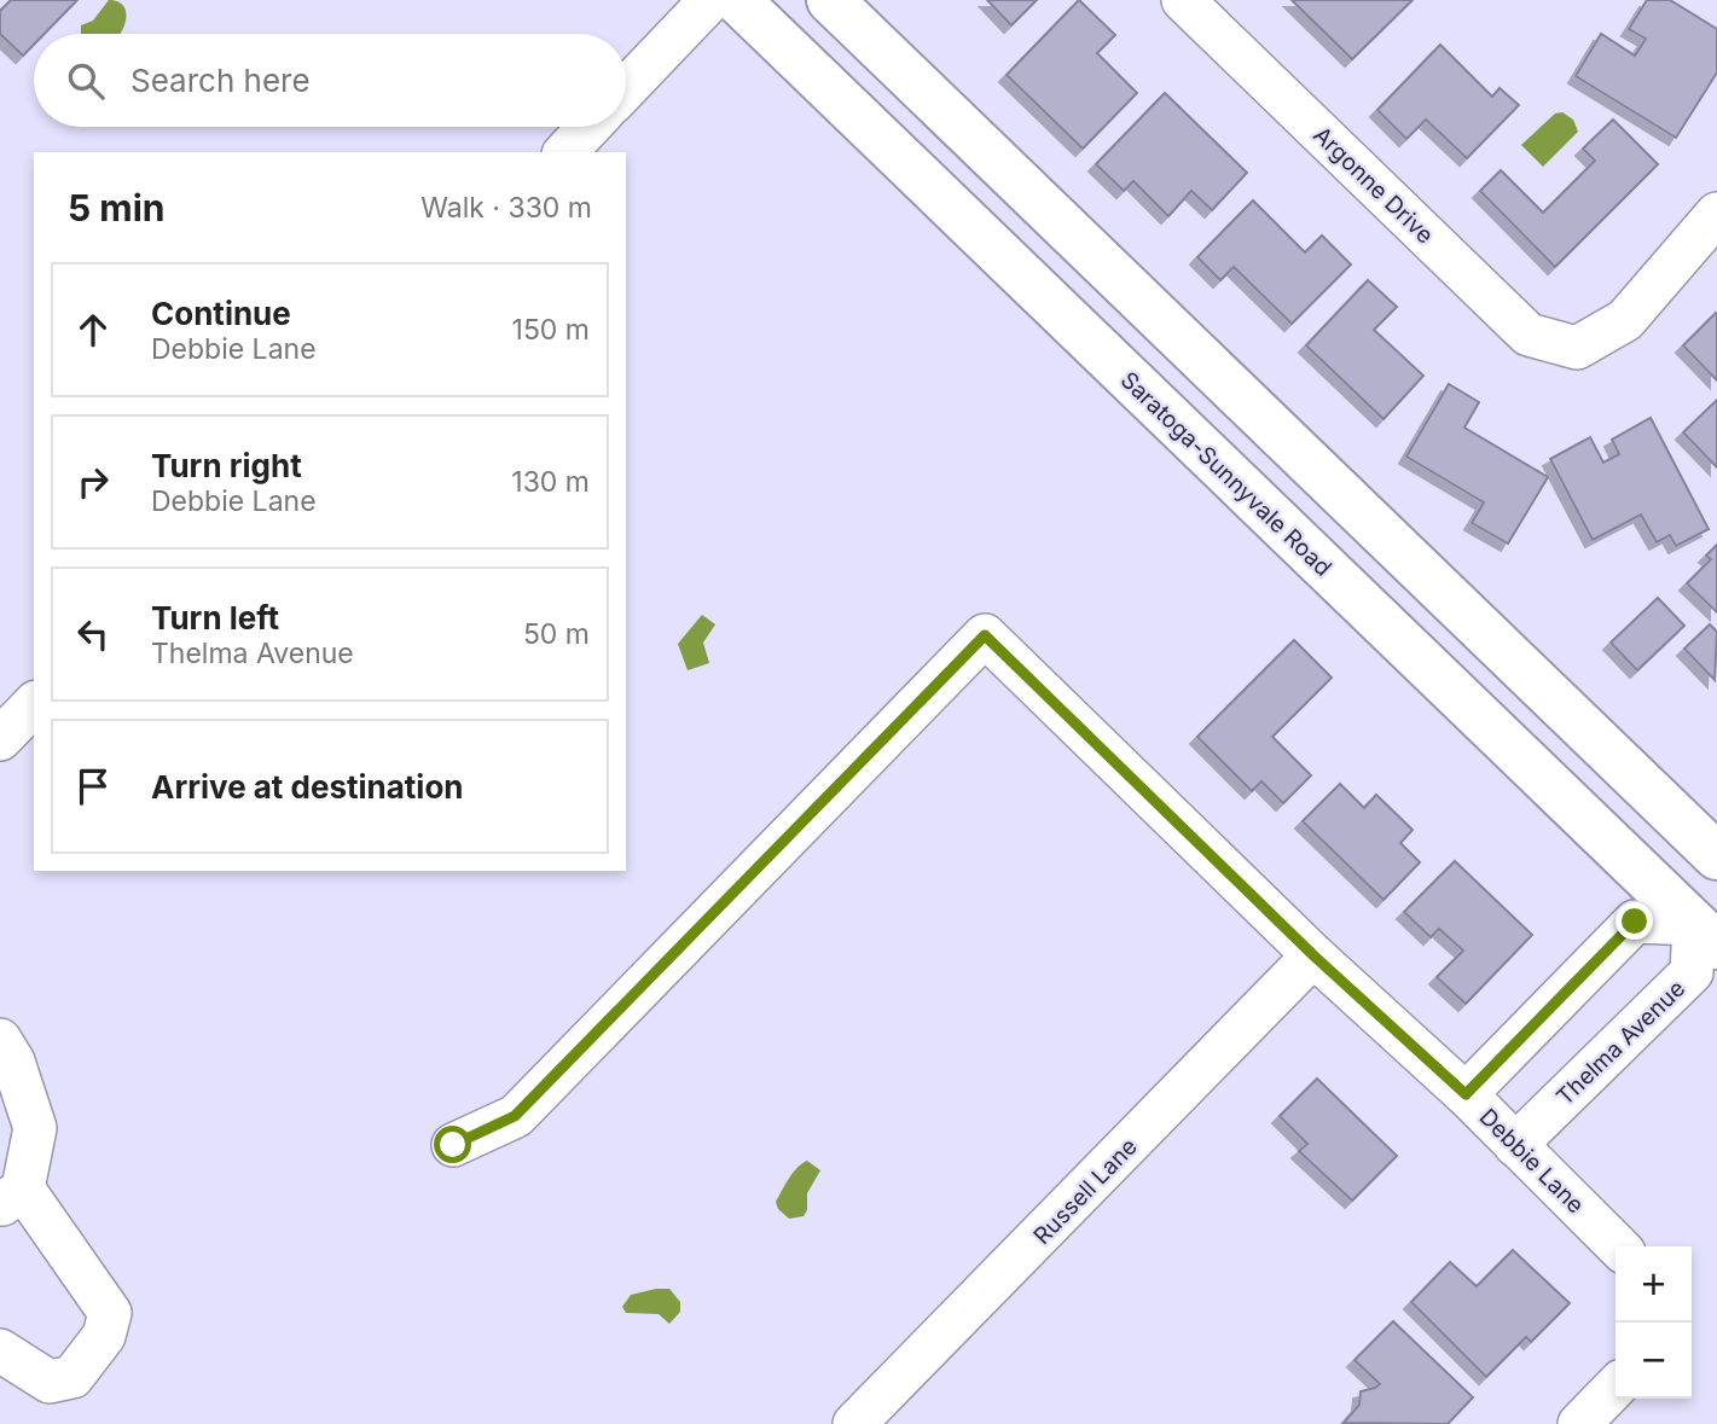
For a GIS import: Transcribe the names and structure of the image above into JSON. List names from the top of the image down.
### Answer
{
  "streets": {
    "main road": ["Saratoga-Sunnyvale Road"],
    "street": [
      "Argonne Drive",
      "Thelma Avenue",
      "Debbie Lane",
      "Russell Lane"
    ]
  },
  "crossings": [
    ["Saratoga-Sunnyvale Road", "Thelma Avenue"],
    ["Thelma Avenue", "Debbie Lane"],
    ["Debbie Lane", "Russell Lane"]
  ],
  "page": {
    "search": "Search here",
    "heading": ["5 min", "Walk · 330 m"],
    "list": [
      ["Continue", "Debbie Lane", "150 m"],
      ["Turn right", "Debbie Lane", "130 m"],
      ["Turn left", "Thelma Avenue", "50 m"],
      "Arrive at destination"
    ],
    "map_buttons": ["+", "−"]
  }
}
